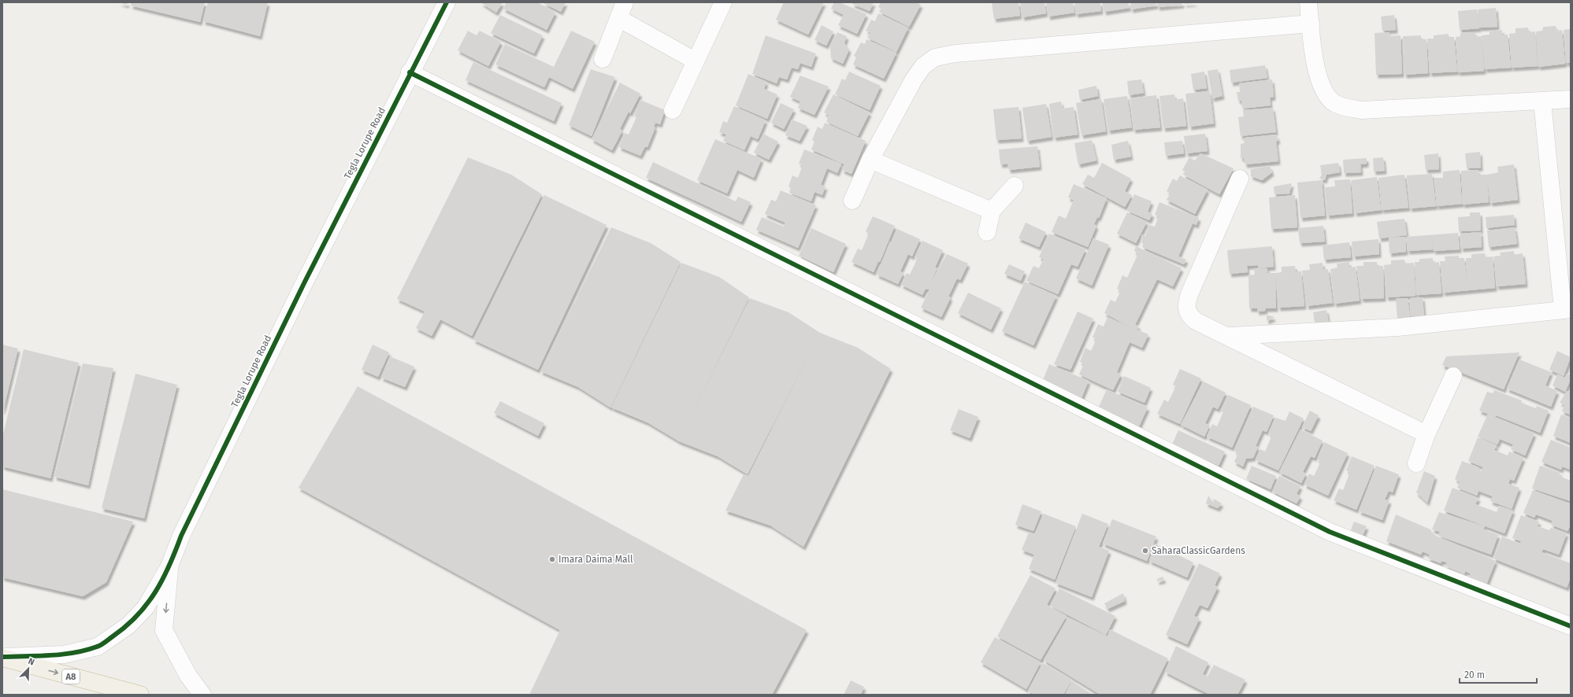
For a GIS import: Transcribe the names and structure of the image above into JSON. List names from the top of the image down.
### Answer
{
  "streets": {
    "highway": ["A8"],
    "street": ["Tegla Lorupe Road"]
  },
  "crossings": [
    ["Tegla Lorupe Road", "A8"]
  ],
  "places": ["SaharaClassicGardens", "Imara Daima Mall"],
  "scale_bar": "20 m",
  "north": "top right"
}
